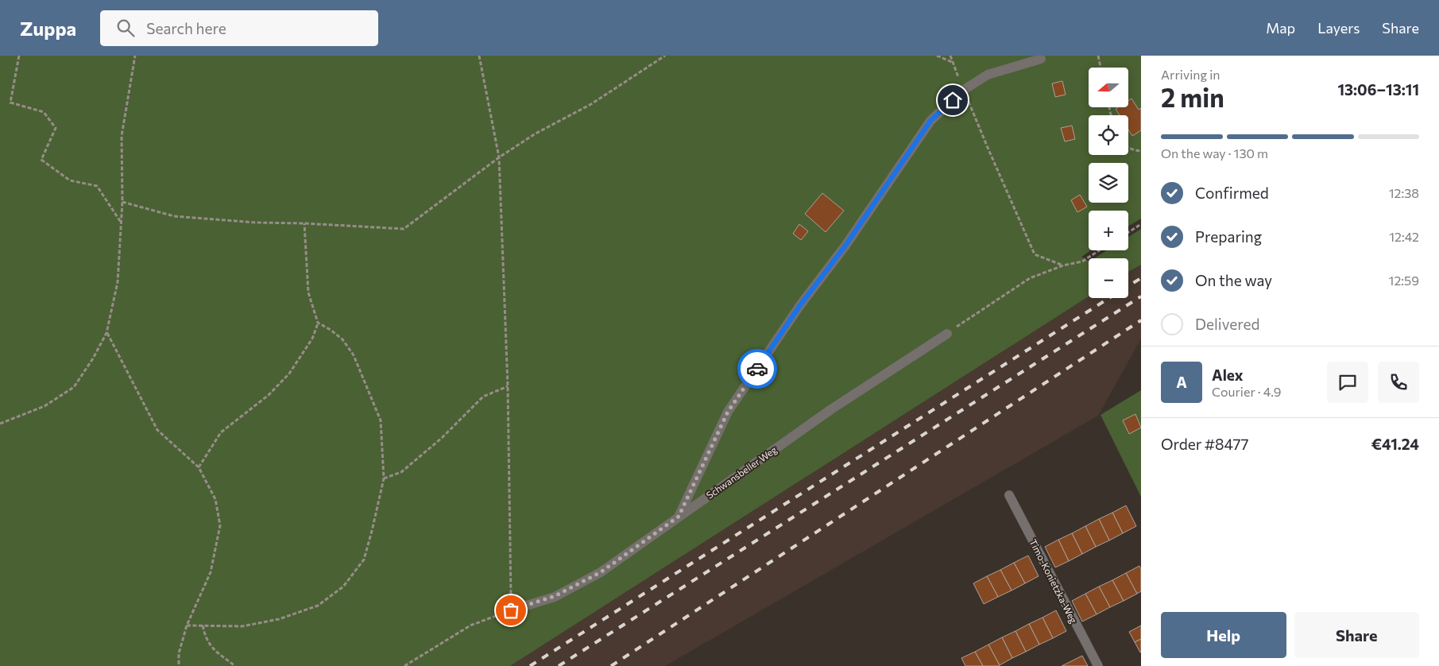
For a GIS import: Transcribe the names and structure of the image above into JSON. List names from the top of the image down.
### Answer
{
  "streets": {
    "street": ["Schwansbeller Weg", "Timo-Konietzka-Weg"]
  },
  "north": "left",
  "page": {
    "header": "Zuppa",
    "search": "Search here",
    "nav": ["Map", "Layers", "Share"],
    "heading": ["2 min", "Arriving in", "13:06–13:11"],
    "panel": [
      "Alex",
      "Courier · 4.9",
      "Order #8477",
      "€41.24"
    ],
    "map_buttons": ["+", "−"],
    "bar": "On the way · 130 m",
    "list": [
      ["Confirmed", "12:38"],
      ["Preparing", "12:42"],
      ["On the way", "12:59"],
      "Delivered"
    ],
    "round": "A",
    "buttons": ["Help", "Share"]
  }
}
